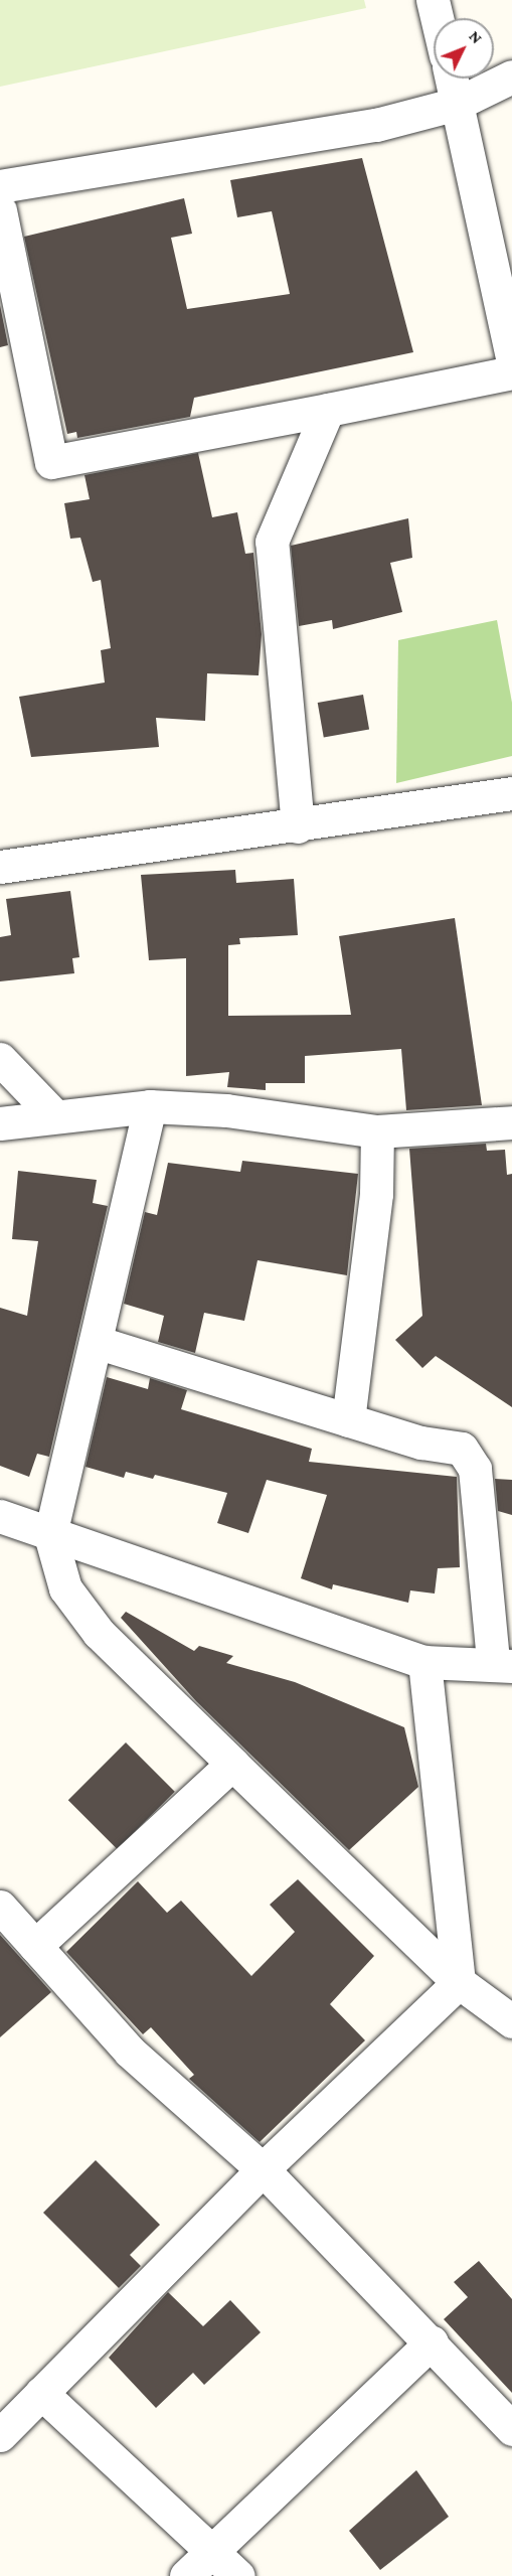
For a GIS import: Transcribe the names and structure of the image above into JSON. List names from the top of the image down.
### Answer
{
  "north": "top right"
}
